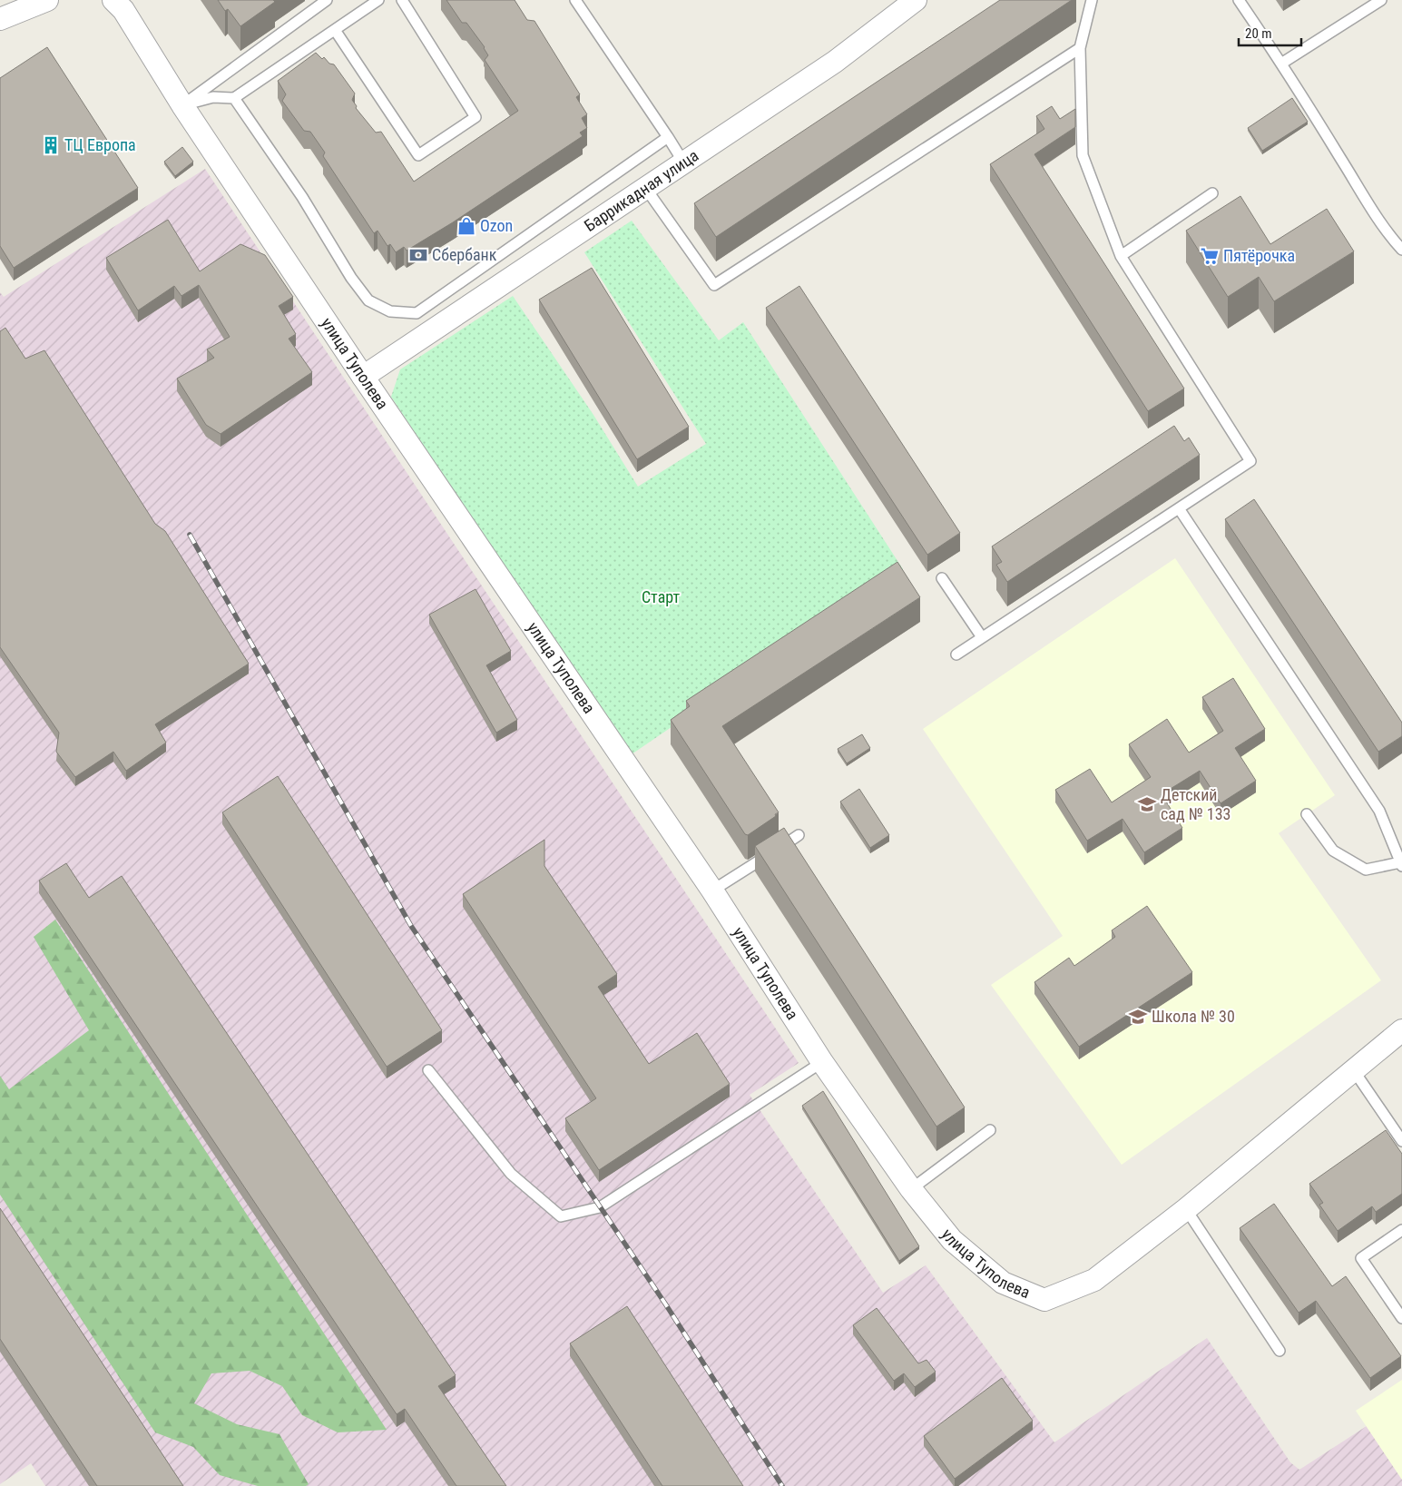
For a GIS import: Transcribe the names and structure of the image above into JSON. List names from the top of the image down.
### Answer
{
  "streets": {
    "street": ["Баррикадная улица", "улица Туполева"]
  },
  "crossings": [
    ["Баррикадная улица", "улица Туполева"]
  ],
  "parks": ["Старт"],
  "places": {
    "building": ["ТЦ Европа"],
    "shop": ["Ozon"],
    "bank": ["Сбербанк"],
    "supermarket": ["Пятёрочка"],
    "school or university": ["Детский сад № 133", "Школа № 30"]
  },
  "scale_bar": "20 m"
}
